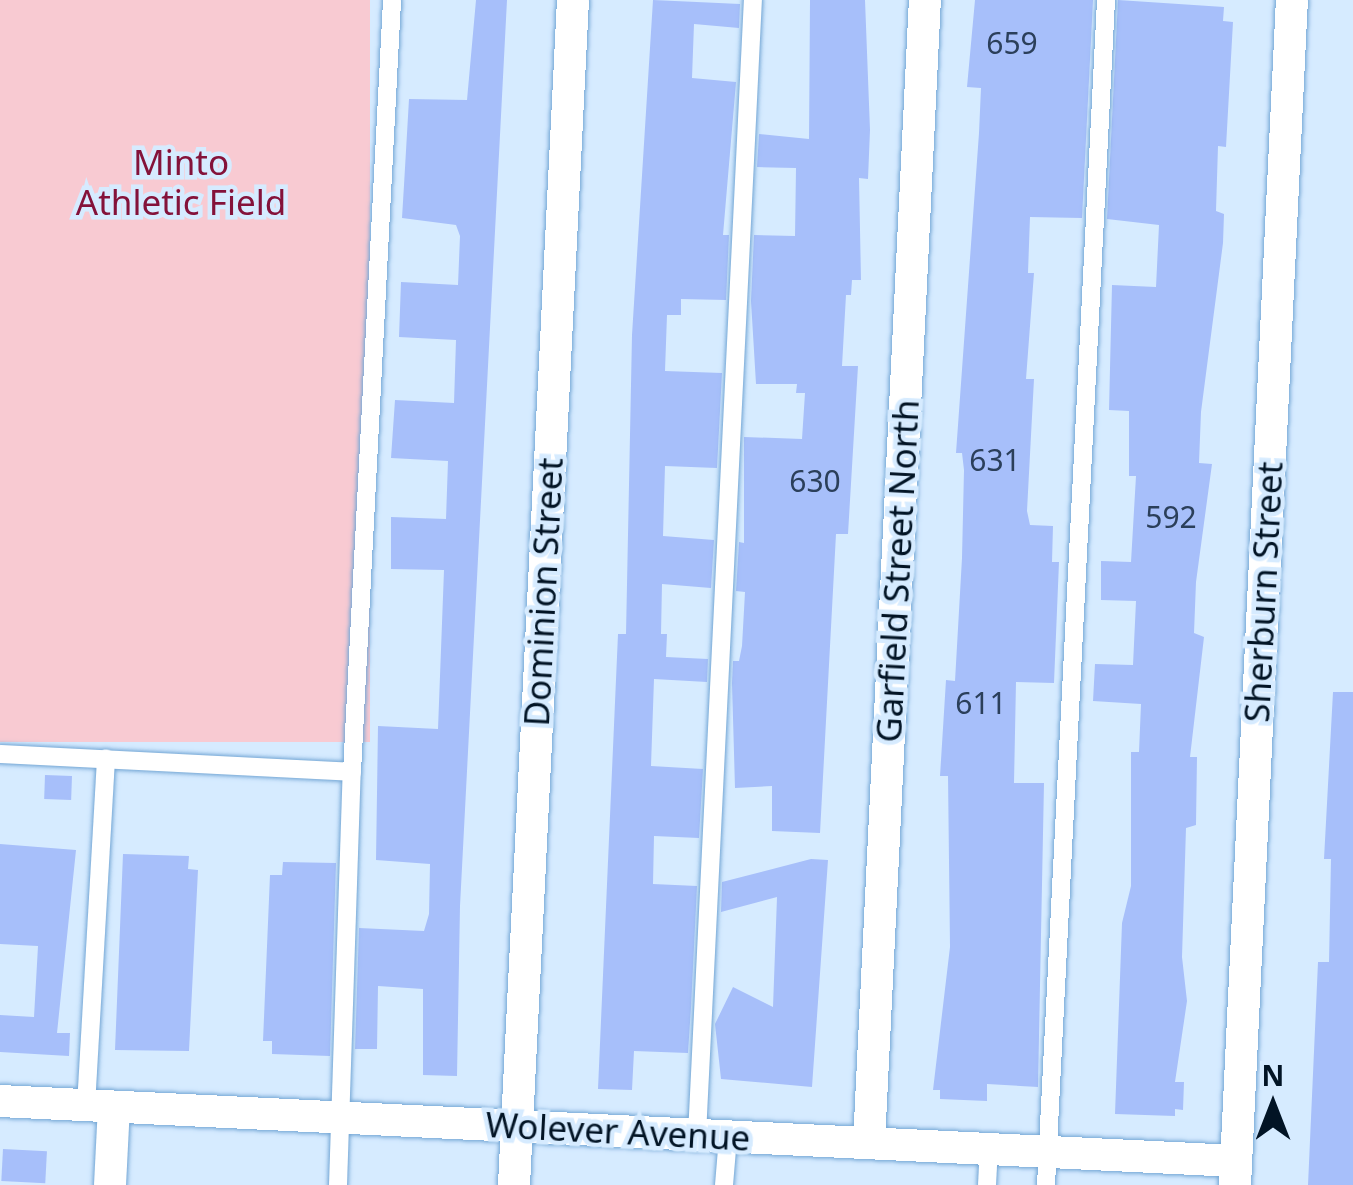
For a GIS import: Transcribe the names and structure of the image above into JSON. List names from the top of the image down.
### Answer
{
  "streets": {
    "street": [
      "Garfield Street North",
      "Dominion Street",
      "Sherburn Street",
      "Wolever Avenue"
    ]
  },
  "crossings": [
    ["Garfield Street North", "Wolever Avenue"],
    ["Dominion Street", "Wolever Avenue"],
    ["Sherburn Street", "Wolever Avenue"]
  ],
  "parks": ["Minto Athletic Field"],
  "house_numbers": [
    "659",
    "631",
    "630",
    "592",
    "611"
  ],
  "north": "top"
}
